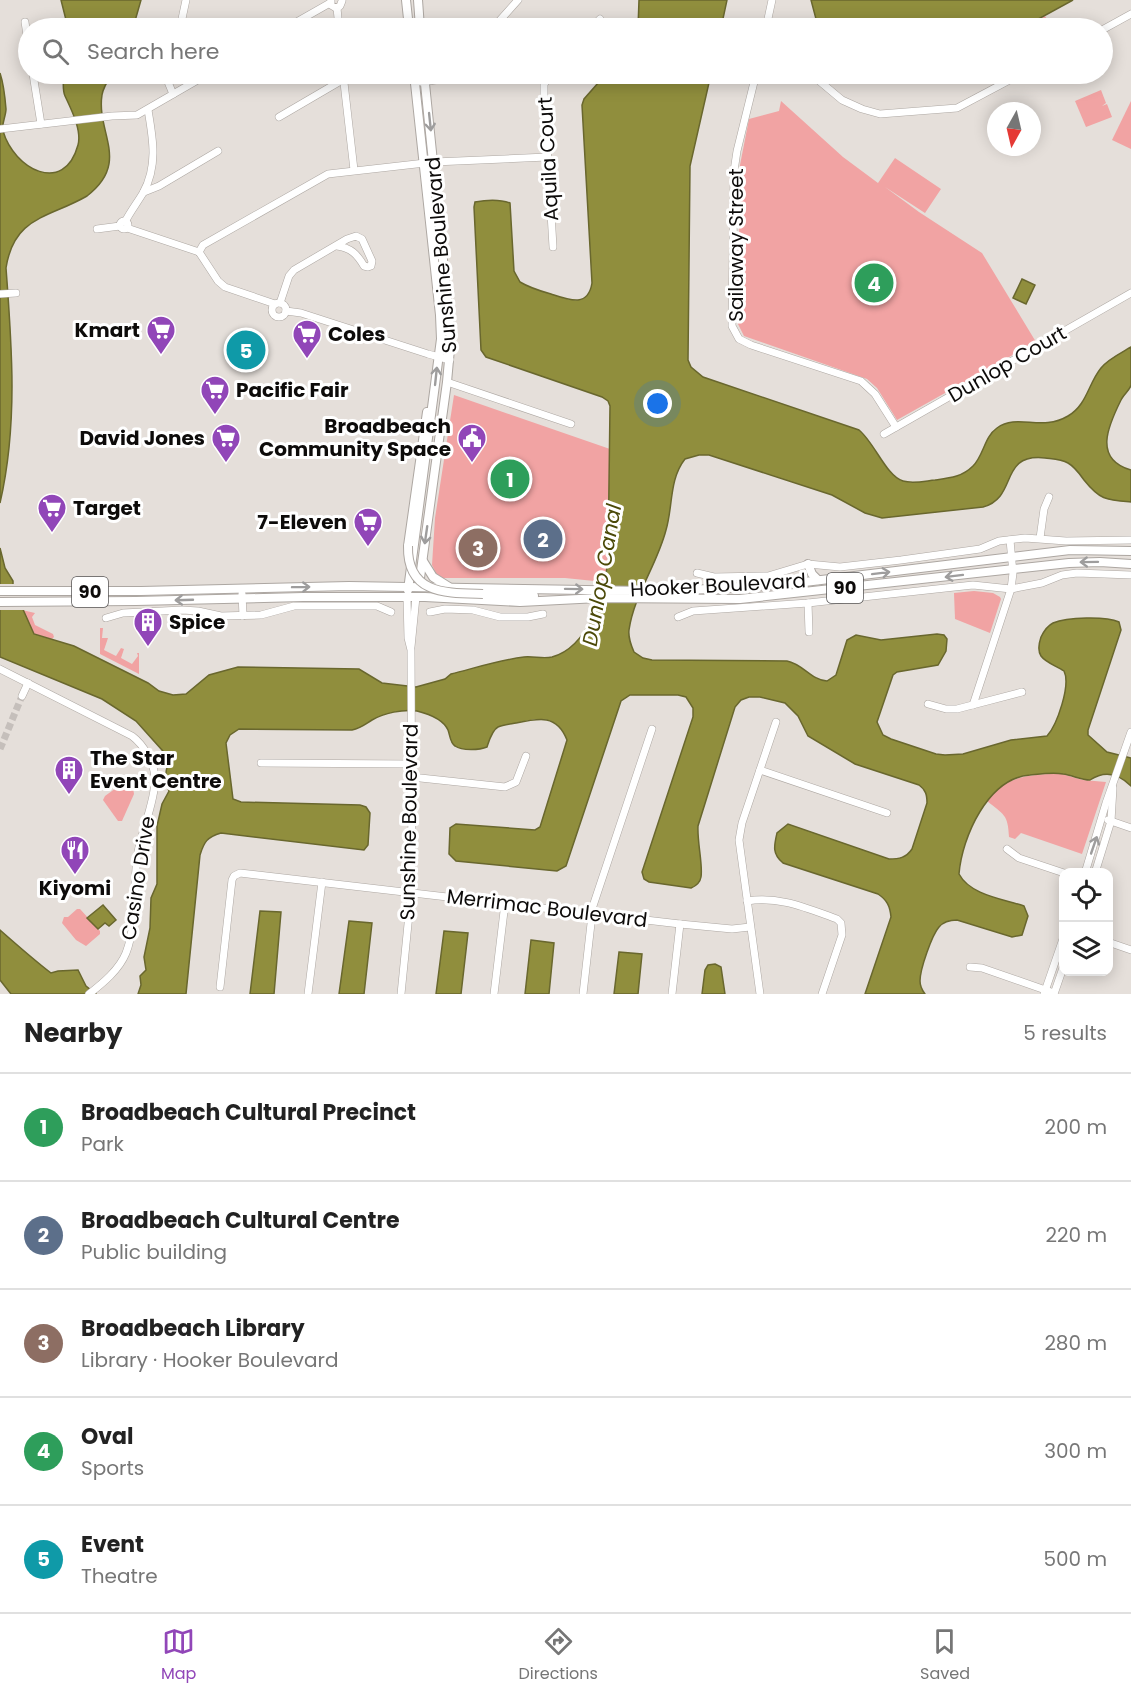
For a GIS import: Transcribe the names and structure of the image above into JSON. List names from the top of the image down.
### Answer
{
  "streets": {
    "main road": ["Sunshine Boulevard", "Hooker Boulevard", "90"],
    "street": [
      "Aquila Court",
      "Sailaway Street",
      "Dunlop Court",
      "Casino Drive",
      "Merrimac Boulevard"
    ]
  },
  "crossings": [
    ["Sailaway Street", "Dunlop Court"],
    ["Sunshine Boulevard", "Hooker Boulevard"],
    ["Sunshine Boulevard", "Merrimac Boulevard"]
  ],
  "water": ["Dunlop Canal"],
  "places": {
    "supermarket": [
      "Kmart",
      "Coles",
      "Pacific Fair",
      "David Jones",
      "Target",
      "7-Eleven"
    ],
    "public building": ["Broadbeach Community Space"],
    "building": ["Spice", "The Star Event Centre"],
    "restaurant": ["Kiyomi"]
  },
  "north": "bottom",
  "page": {
    "search": "Search here",
    "pins": [
      "4",
      "5",
      "1",
      "2",
      "3"
    ],
    "heading": ["Nearby", "5 results"],
    "list": [
      {
        "mark": "1",
        "name": "Broadbeach Cultural Precinct",
        "note": "Park",
        "value": "200 m"
      },
      {
        "mark": "2",
        "name": "Broadbeach Cultural Centre",
        "note": "Public building",
        "value": "220 m"
      },
      {
        "mark": "3",
        "name": "Broadbeach Library",
        "note": "Library · Hooker Boulevard",
        "value": "280 m"
      },
      {
        "mark": "4",
        "name": "Oval",
        "note": "Sports",
        "value": "300 m"
      },
      {
        "mark": "5",
        "name": "Event",
        "note": "Theatre",
        "value": "500 m"
      }
    ],
    "nav": ["Map", "Directions", "Saved"]
  }
}
